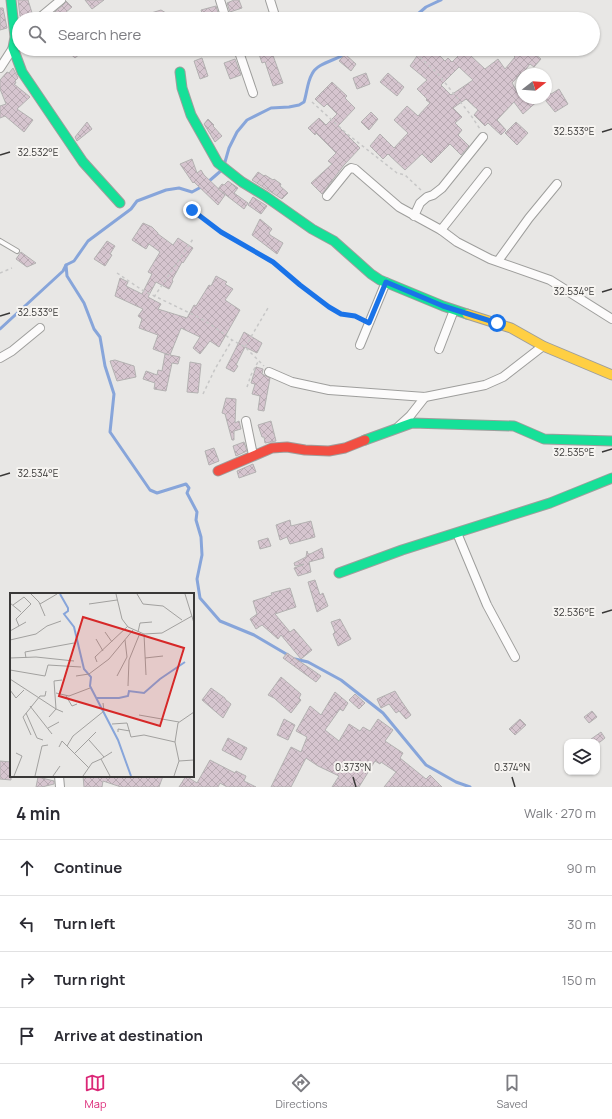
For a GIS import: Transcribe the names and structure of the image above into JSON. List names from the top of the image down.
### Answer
{
  "north": "right",
  "page": {
    "search": "Search here",
    "heading": ["4 min", "Walk · 270 m"],
    "list": [
      ["Continue", "90 m"],
      ["Turn left", "30 m"],
      ["Turn right", "150 m"],
      "Arrive at destination"
    ],
    "nav": ["Map", "Directions", "Saved"]
  },
  "coordinates": [
    "32.533°E",
    "32.532°E",
    "32.534°E",
    "32.535°E",
    "32.536°E",
    "0.373°N",
    "0.374°N"
  ]
}
